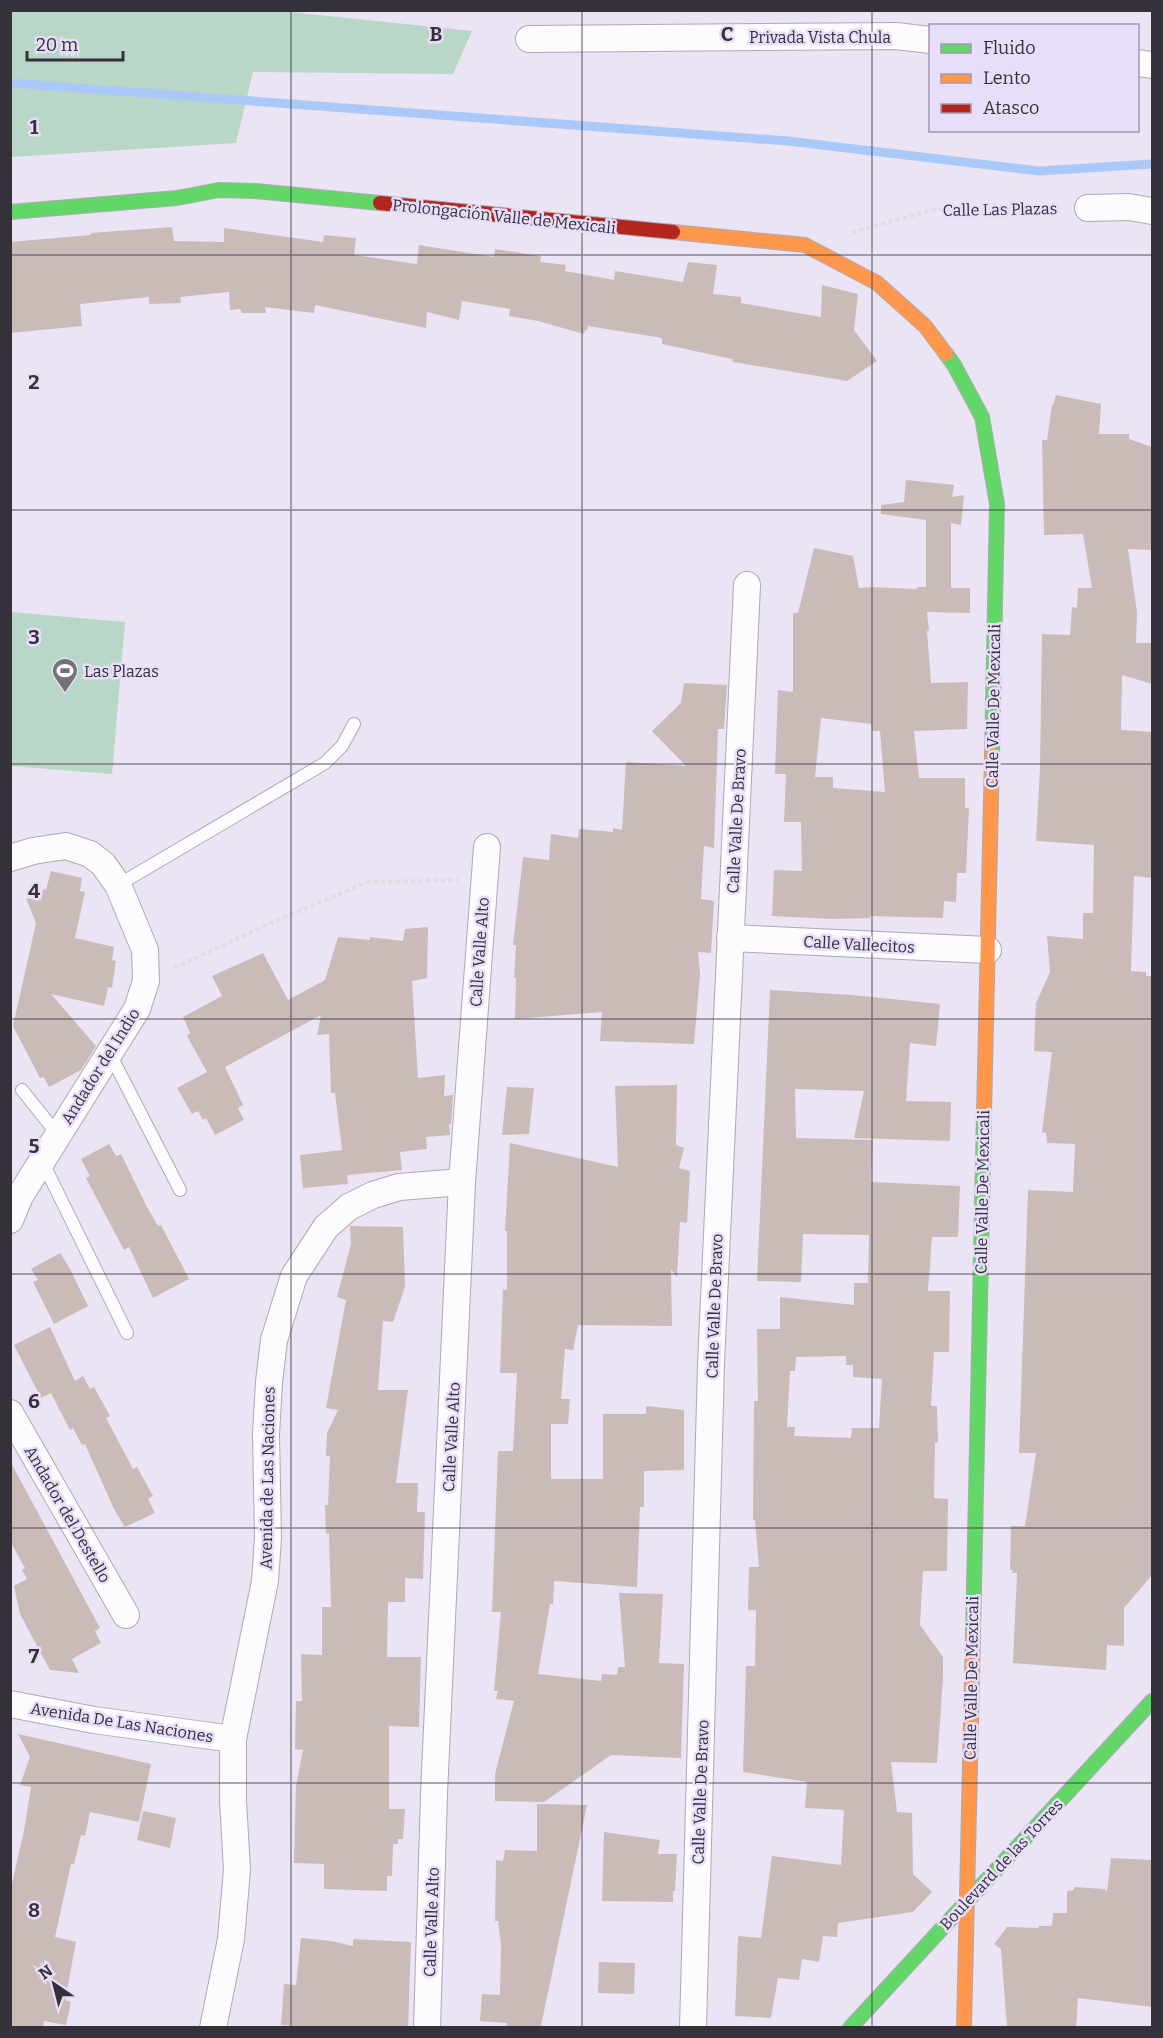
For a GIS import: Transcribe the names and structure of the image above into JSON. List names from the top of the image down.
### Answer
{
  "streets": {
    "street": [
      "Privada Vista Chula",
      "Prolongación Valle de Mexicali",
      "Calle Valle De Mexicali",
      "Calle Valle De Bravo",
      "Calle Vallecitos",
      "Calle Valle Alto",
      "Andador del Indio",
      "Avenida de Las Naciones",
      "Andador del Destello",
      "Avenida De Las Naciones",
      "Boulevard de las Torres"
    ],
    "path": ["Calle Las Plazas"]
  },
  "crossings": [
    ["Prolongación Valle de Mexicali", "Calle Valle De Mexicali"],
    ["Calle Valle De Mexicali", "Calle Vallecitos"],
    ["Calle Valle De Mexicali", "Boulevard de las Torres"],
    ["Calle Valle De Bravo", "Calle Vallecitos"],
    ["Calle Valle Alto", "Avenida de Las Naciones"],
    ["Avenida de Las Naciones", "Avenida De Las Naciones"]
  ],
  "places": {
    "sports": ["Las Plazas"]
  },
  "legend": ["Fluido", "Lento", "Atasco"],
  "scale_bar": "20 m",
  "north": "top left",
  "grid": {
    "columns": ["B", "C"],
    "rows": [
      "1",
      "2",
      "3",
      "4",
      "5",
      "6",
      "7",
      "8"
    ]
  }
}
